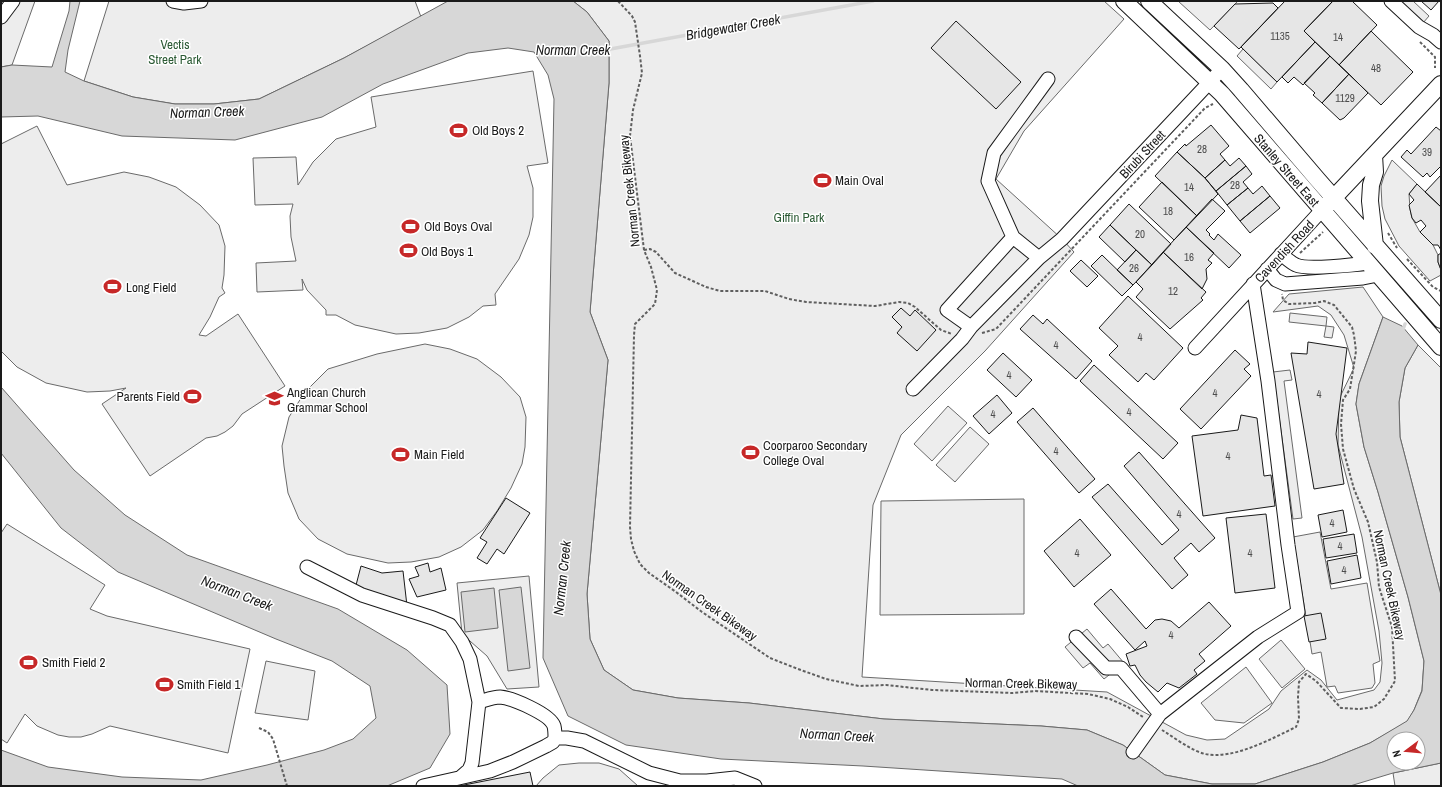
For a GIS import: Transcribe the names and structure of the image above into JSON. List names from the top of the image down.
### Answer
{
  "streets": {
    "main road": ["Stanley Street East", "Cavendish Road"],
    "street": ["Birubi Street"],
    "path": ["Norman Creek Bikeway"]
  },
  "crossings": [
    ["Birubi Street", "Stanley Street East"],
    ["Stanley Street East", "Cavendish Road"]
  ],
  "water": ["Bridgewater Creek", "Norman Creek"],
  "parks": ["Vectis Street Park", "Giffin Park"],
  "places": {
    "sports": [
      "Old Boys 2",
      "Main Oval",
      "Old Boys Oval",
      "Old Boys 1",
      "Long Field",
      "Parents Field",
      "Coorparoo Secondary College Oval",
      "Main Field",
      "Smith Field 2",
      "Smith Field 1"
    ],
    "school or university": ["Anglican Church Grammar School"]
  },
  "house_numbers": [
    "1135",
    "14",
    "48",
    "1129",
    "28",
    "39",
    "28",
    "14",
    "18",
    "20",
    "16",
    "26",
    "12",
    "4",
    "4",
    "4",
    "4",
    "4",
    "4",
    "4",
    "4",
    "4",
    "4",
    "4",
    "4",
    "4",
    "4",
    "4",
    "4"
  ],
  "north": "left"
}
